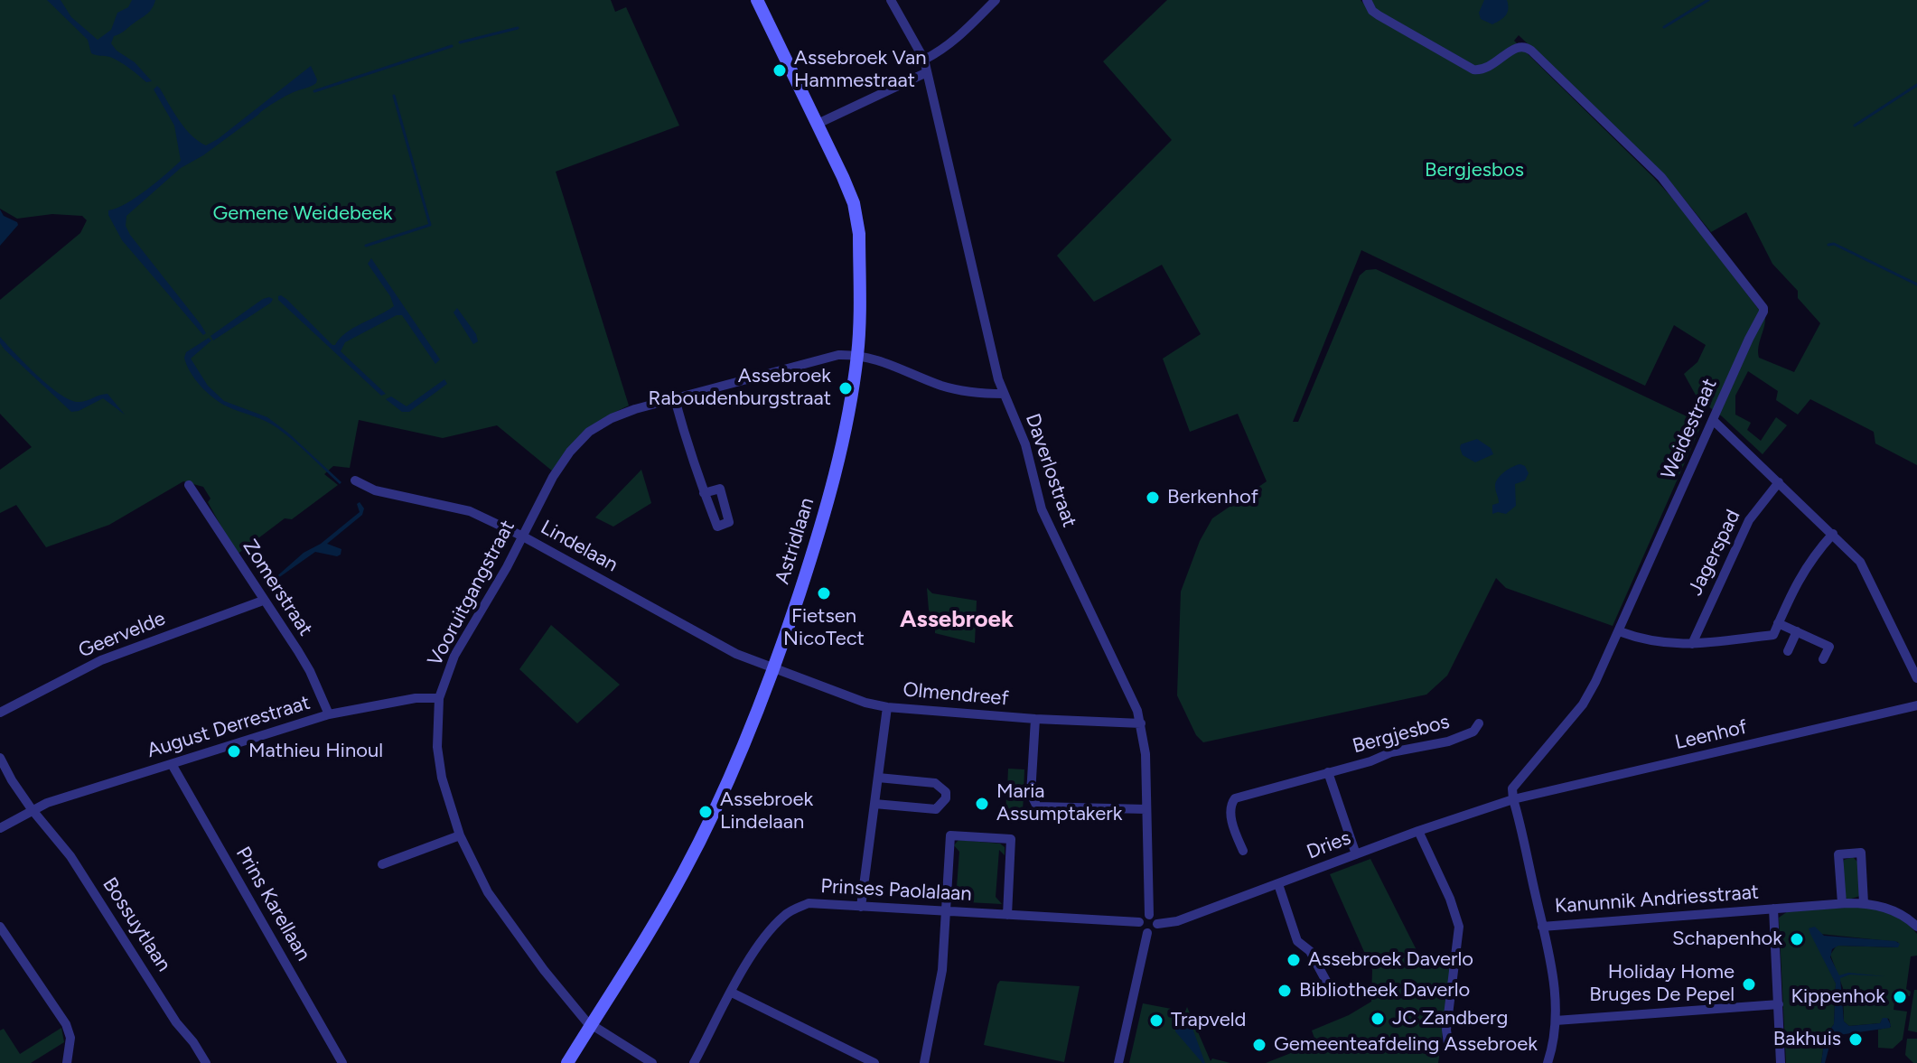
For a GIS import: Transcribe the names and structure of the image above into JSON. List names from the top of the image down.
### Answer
{
  "streets": {
    "main road": ["Astridlaan"],
    "street": [
      "Weidestraat",
      "Daverlostraat",
      "Lindelaan",
      "Jagerspad",
      "Zomerstraat",
      "Vooruitgangstraat",
      "Geervelde",
      "Olmendreef",
      "August Derrestraat",
      "Bergjesbos",
      "Leenhof",
      "Dries",
      "Prinses Paolalaan",
      "Kanunnik Andriesstraat",
      "Prins Karellaan",
      "Bossuytlaan"
    ]
  },
  "crossings": [
    ["Weidestraat", "Leenhof"],
    ["Weidestraat", "Dries"],
    ["Daverlostraat", "Olmendreef"],
    ["Daverlostraat", "Dries"],
    ["Daverlostraat", "Prinses Paolalaan"],
    ["Astridlaan", "Lindelaan"],
    ["Astridlaan", "Vooruitgangstraat"],
    ["Astridlaan", "Olmendreef"],
    ["Lindelaan", "Vooruitgangstraat"],
    ["Lindelaan", "Olmendreef"],
    ["Zomerstraat", "Geervelde"],
    ["Zomerstraat", "August Derrestraat"],
    ["Vooruitgangstraat", "August Derrestraat"],
    ["August Derrestraat", "Prins Karellaan"],
    ["August Derrestraat", "Bossuytlaan"],
    ["Leenhof", "Dries"],
    ["Dries", "Prinses Paolalaan"]
  ],
  "districts": ["Assebroek"],
  "parks": ["Bergjesbos", "Gemene Weidebeek"],
  "places": [
    "Assebroek Van Hammestraat",
    "Assebroek Raboudenburgstraat",
    "Berkenhof",
    "Fietsen NicoTect",
    "Mathieu Hinoul",
    "Maria Assumptakerk",
    "Assebroek Lindelaan",
    "Schapenhok",
    "Assebroek Daverlo",
    "Holiday Home Bruges De Pepel",
    "Bibliotheek Daverlo",
    "Kippenhok",
    "JC Zandberg",
    "Trapveld",
    "Bakhuis",
    "Gemeenteafdeling Assebroek"
  ]
}
